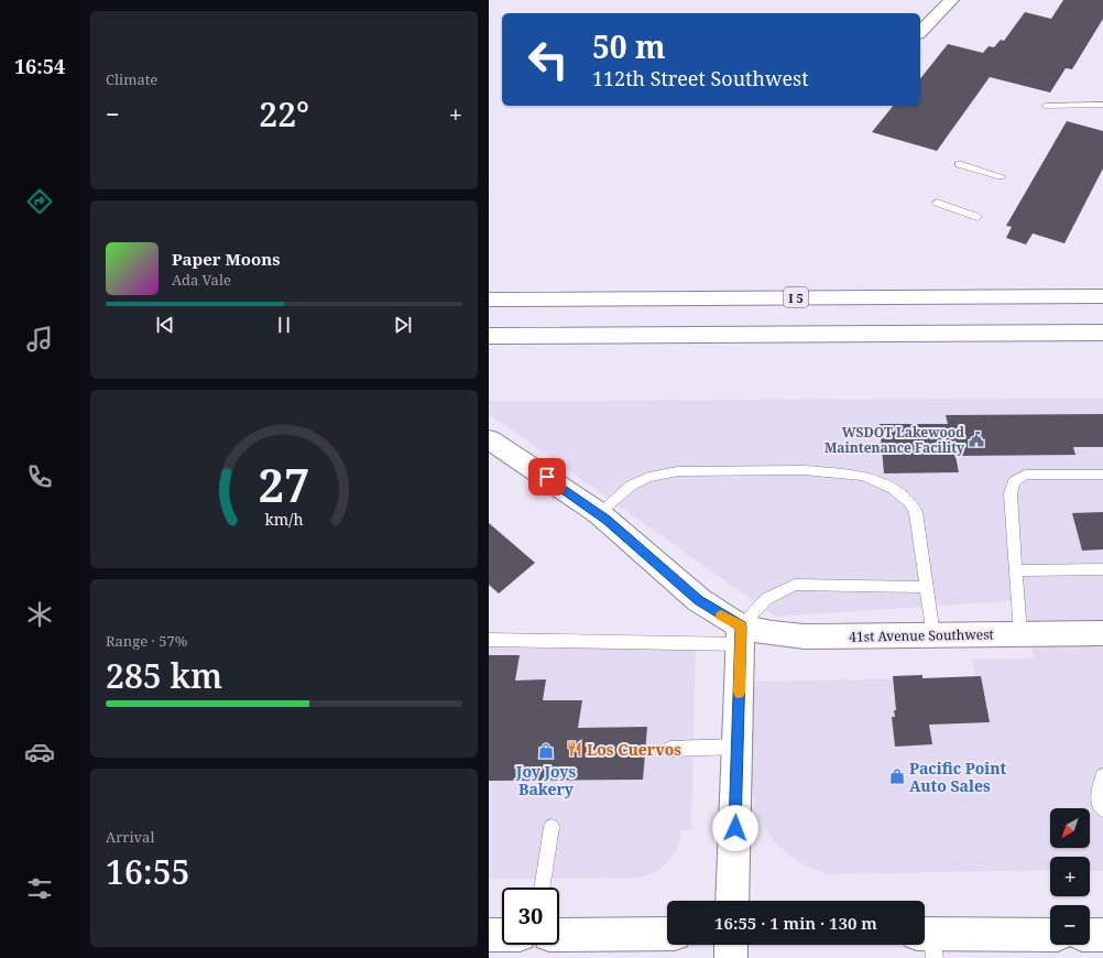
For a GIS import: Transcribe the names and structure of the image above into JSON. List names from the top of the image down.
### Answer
{
  "streets": {
    "main road": ["I 5", "41st Avenue Southwest"]
  },
  "places": {
    "public building": ["WSDOT Lakewood Maintenance Facility"],
    "restaurant": ["Los Cuervos"],
    "shop": ["Joy Joys Bakery", "Pacific Point Auto Sales"]
  },
  "north": "bottom left",
  "page": {
    "tabs": "16:54",
    "tile": [
      "Climate",
      ["Range · 57%", "285 km"],
      ["Arrival", "16:55"]
    ],
    "turn": ["50 m", "112th Street Southwest"],
    "heat": ["−", "22°", "+"],
    "song": ["Paper Moons", "Ada Vale"],
    "map_buttons": ["+", "−"],
    "limit": "30",
    "trip": "16:55 · 1 min · 130 m",
    "gauge": ["27", "km/h"]
  }
}
